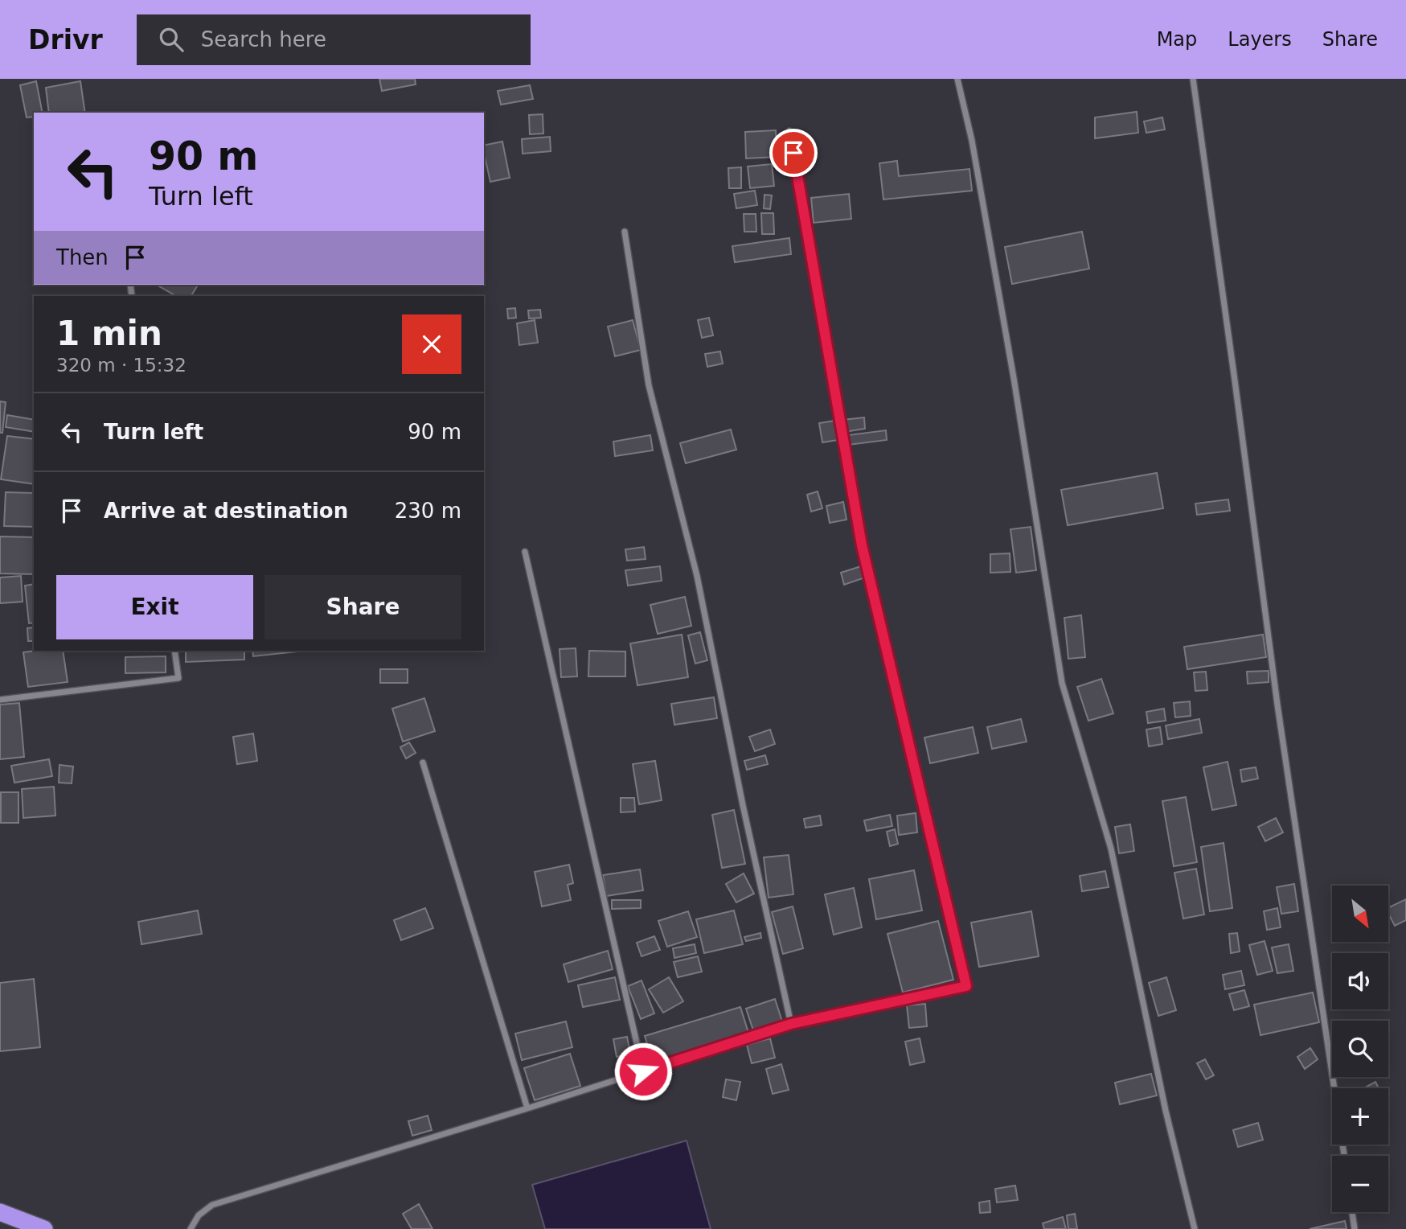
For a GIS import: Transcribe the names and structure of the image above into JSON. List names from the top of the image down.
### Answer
{
  "north": "bottom right",
  "page": {
    "header": "Drivr",
    "search": "Search here",
    "nav": ["Map", "Layers", "Share"],
    "turn": ["90 m", "Turn left"],
    "then": "Then",
    "heading": ["1 min", "320 m · 15:32"],
    "list": [
      {
        "name": "Turn left",
        "value": "90 m"
      },
      {
        "name": "Arrive at destination",
        "value": "230 m"
      }
    ],
    "buttons": ["Exit", "Share"],
    "map_buttons": ["+", "−"]
  }
}
